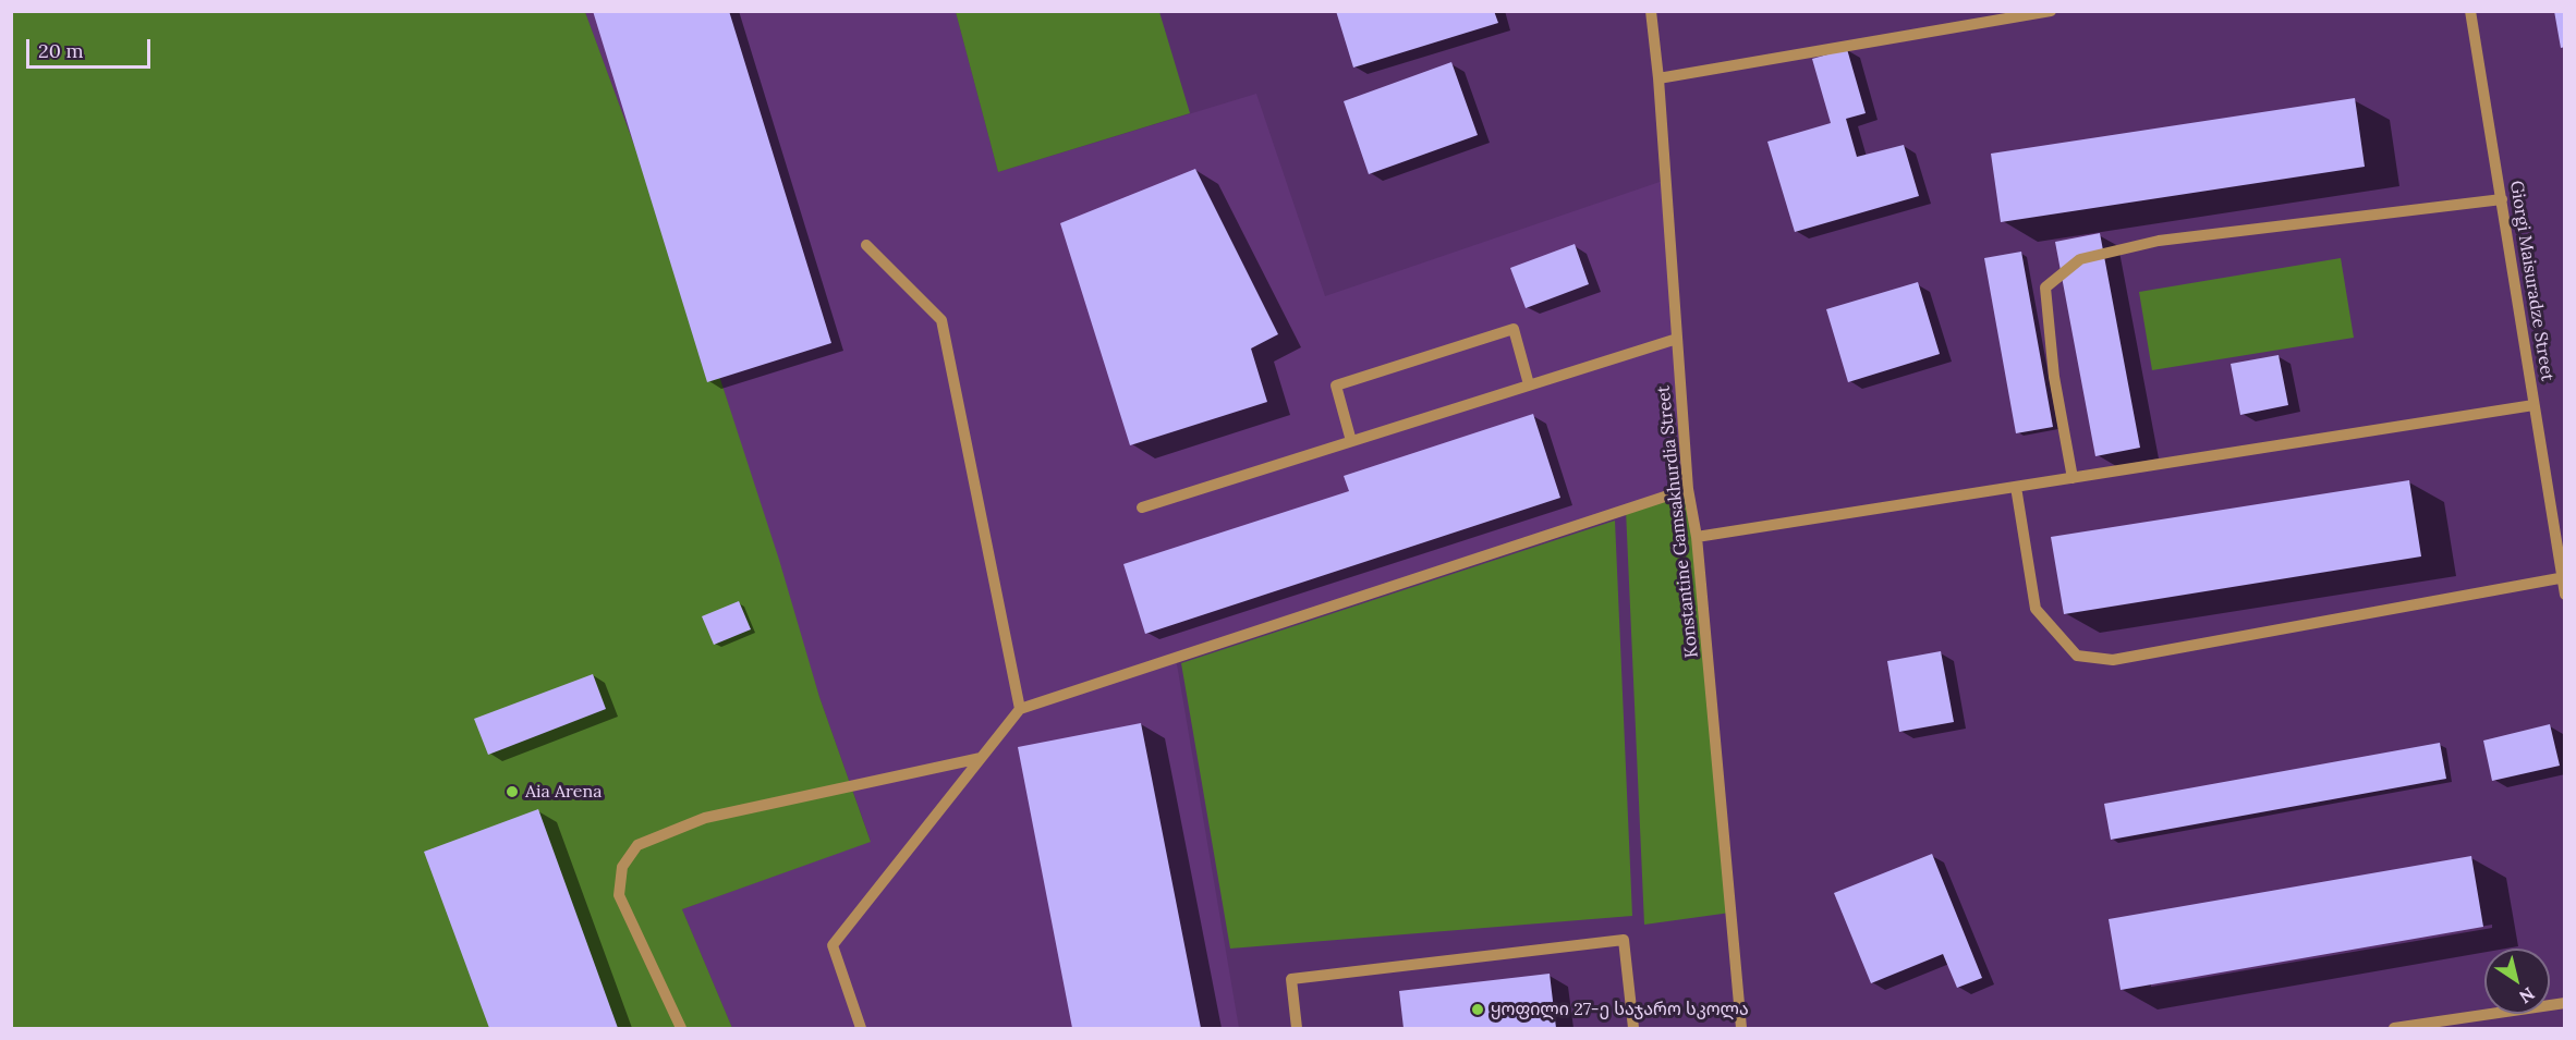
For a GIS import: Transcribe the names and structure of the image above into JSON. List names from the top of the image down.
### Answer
{
  "streets": {
    "street": ["Giorgi Maisuradze Street", "Konstantine Gamsakhurdia Street"]
  },
  "places": ["Aia Arena", "ყოფილი 27-ე საჯარო სკოლა"],
  "scale_bar": "20 m",
  "north": "bottom right"
}
